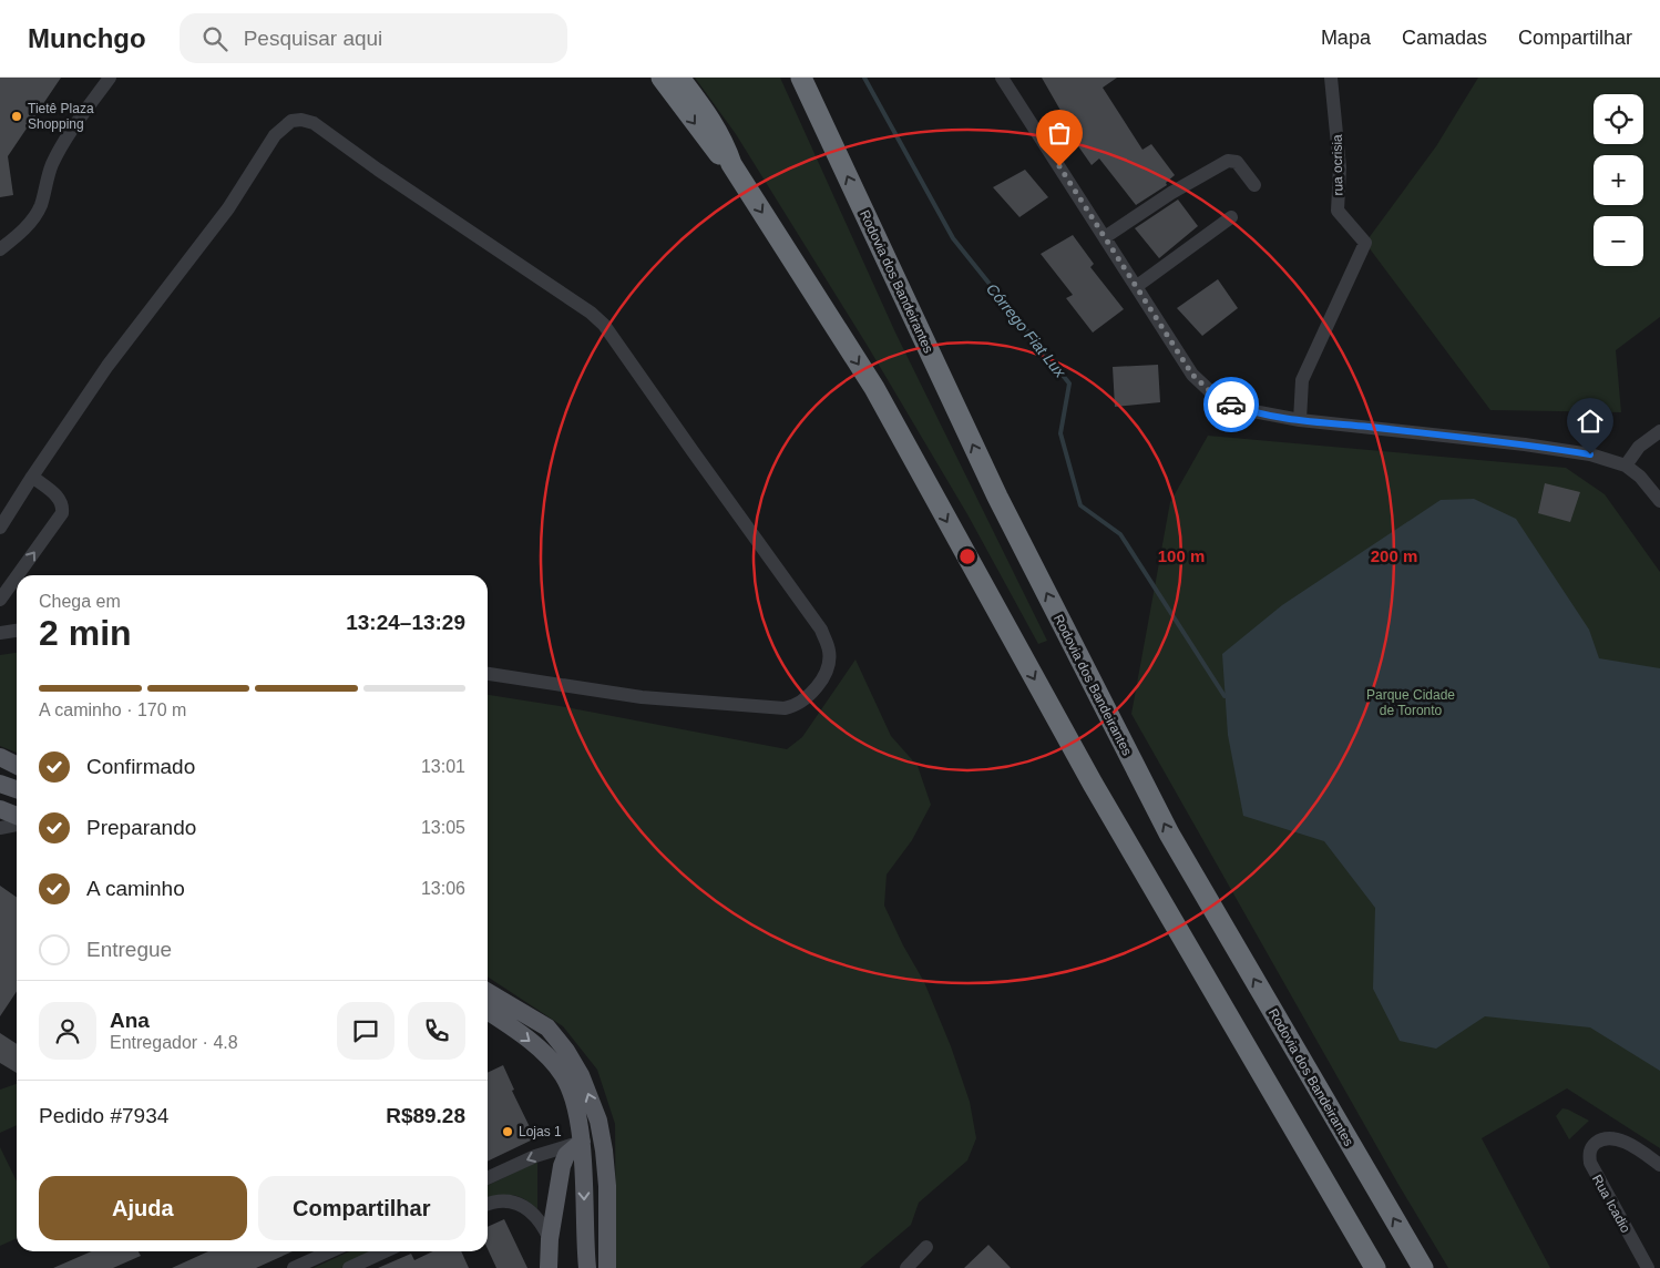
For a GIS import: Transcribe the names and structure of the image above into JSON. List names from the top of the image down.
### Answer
{
  "streets": {
    "highway": ["Rodovia dos Bandeirantes"],
    "street": ["rua ocrisia", "Rua Icadio"]
  },
  "water": ["Córrego Fiat Lux"],
  "parks": ["Parque Cidade de Toronto"],
  "places": ["Tietê Plaza Shopping", "Lojas 1"],
  "page": {
    "header": "Munchgo",
    "search": "Pesquisar aqui",
    "nav": ["Mapa", "Camadas", "Compartilhar"],
    "map_buttons": ["+", "−"],
    "heading": ["2 min", "Chega em", "13:24–13:29"],
    "panel": [
      "Ana",
      "Entregador · 4.8",
      "Pedido #7934",
      "R$89.28"
    ],
    "bar": "A caminho · 170 m",
    "list": [
      ["Confirmado", "13:01"],
      ["Preparando", "13:05"],
      ["A caminho", "13:06"],
      "Entregue"
    ],
    "buttons": ["Ajuda", "Compartilhar"]
  },
  "rings": ["100 m", "200 m"]
}
